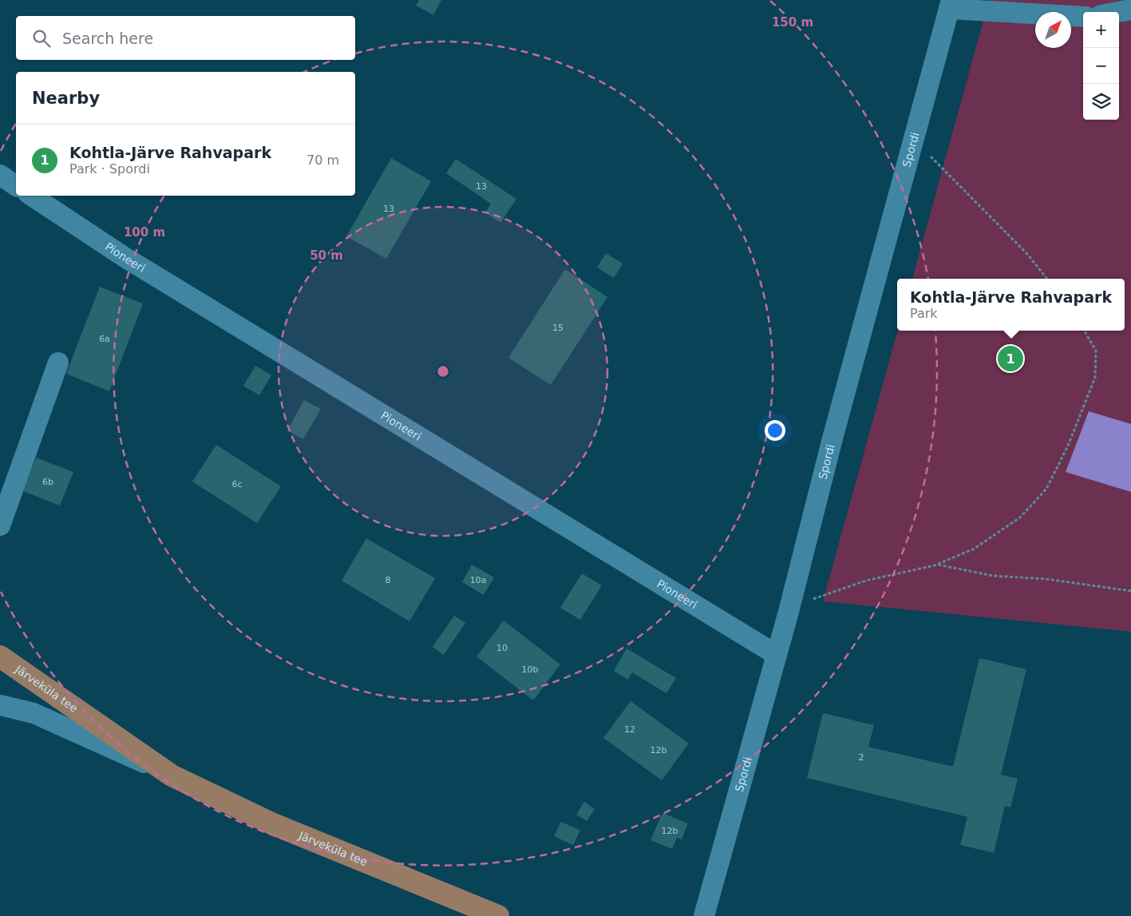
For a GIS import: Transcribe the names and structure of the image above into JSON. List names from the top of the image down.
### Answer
{
  "streets": {
    "main road": ["Järveküla tee"],
    "street": ["Spordi", "Pioneeri"]
  },
  "crossings": [
    ["Spordi", "Pioneeri"]
  ],
  "house_numbers": [
    "13",
    "13",
    "15",
    "6a",
    "6b",
    "6c",
    "8",
    "10a",
    "10",
    "10b",
    "12",
    "12b",
    "2",
    "12b"
  ],
  "north": "top right",
  "page": {
    "map_buttons": ["+", "−"],
    "search": "Search here",
    "heading": "Nearby",
    "list": [
      {
        "mark": "1",
        "name": "Kohtla-Järve Rahvapark",
        "note": "Park · Spordi",
        "value": "70 m"
      }
    ],
    "popup": ["Kohtla-Järve Rahvapark", "Park"],
    "pins": "1"
  },
  "rings": ["150 m", "100 m", "50 m"]
}
